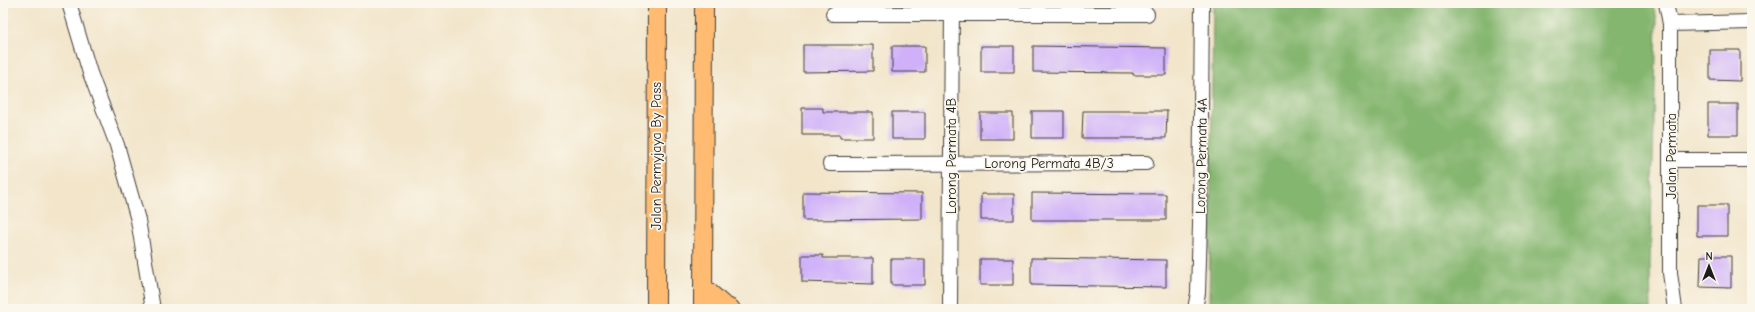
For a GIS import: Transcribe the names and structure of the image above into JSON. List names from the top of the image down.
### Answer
{
  "streets": {
    "main road": ["Jalan Permyjaya By Pass"],
    "street": [
      "Lorong Permata 4B",
      "Lorong Permata 4A",
      "Jalan Permata",
      "Lorong Permata 4B/3"
    ]
  },
  "crossings": [
    ["Lorong Permata 4B", "Lorong Permata 4B/3"]
  ],
  "north": "top"
}
